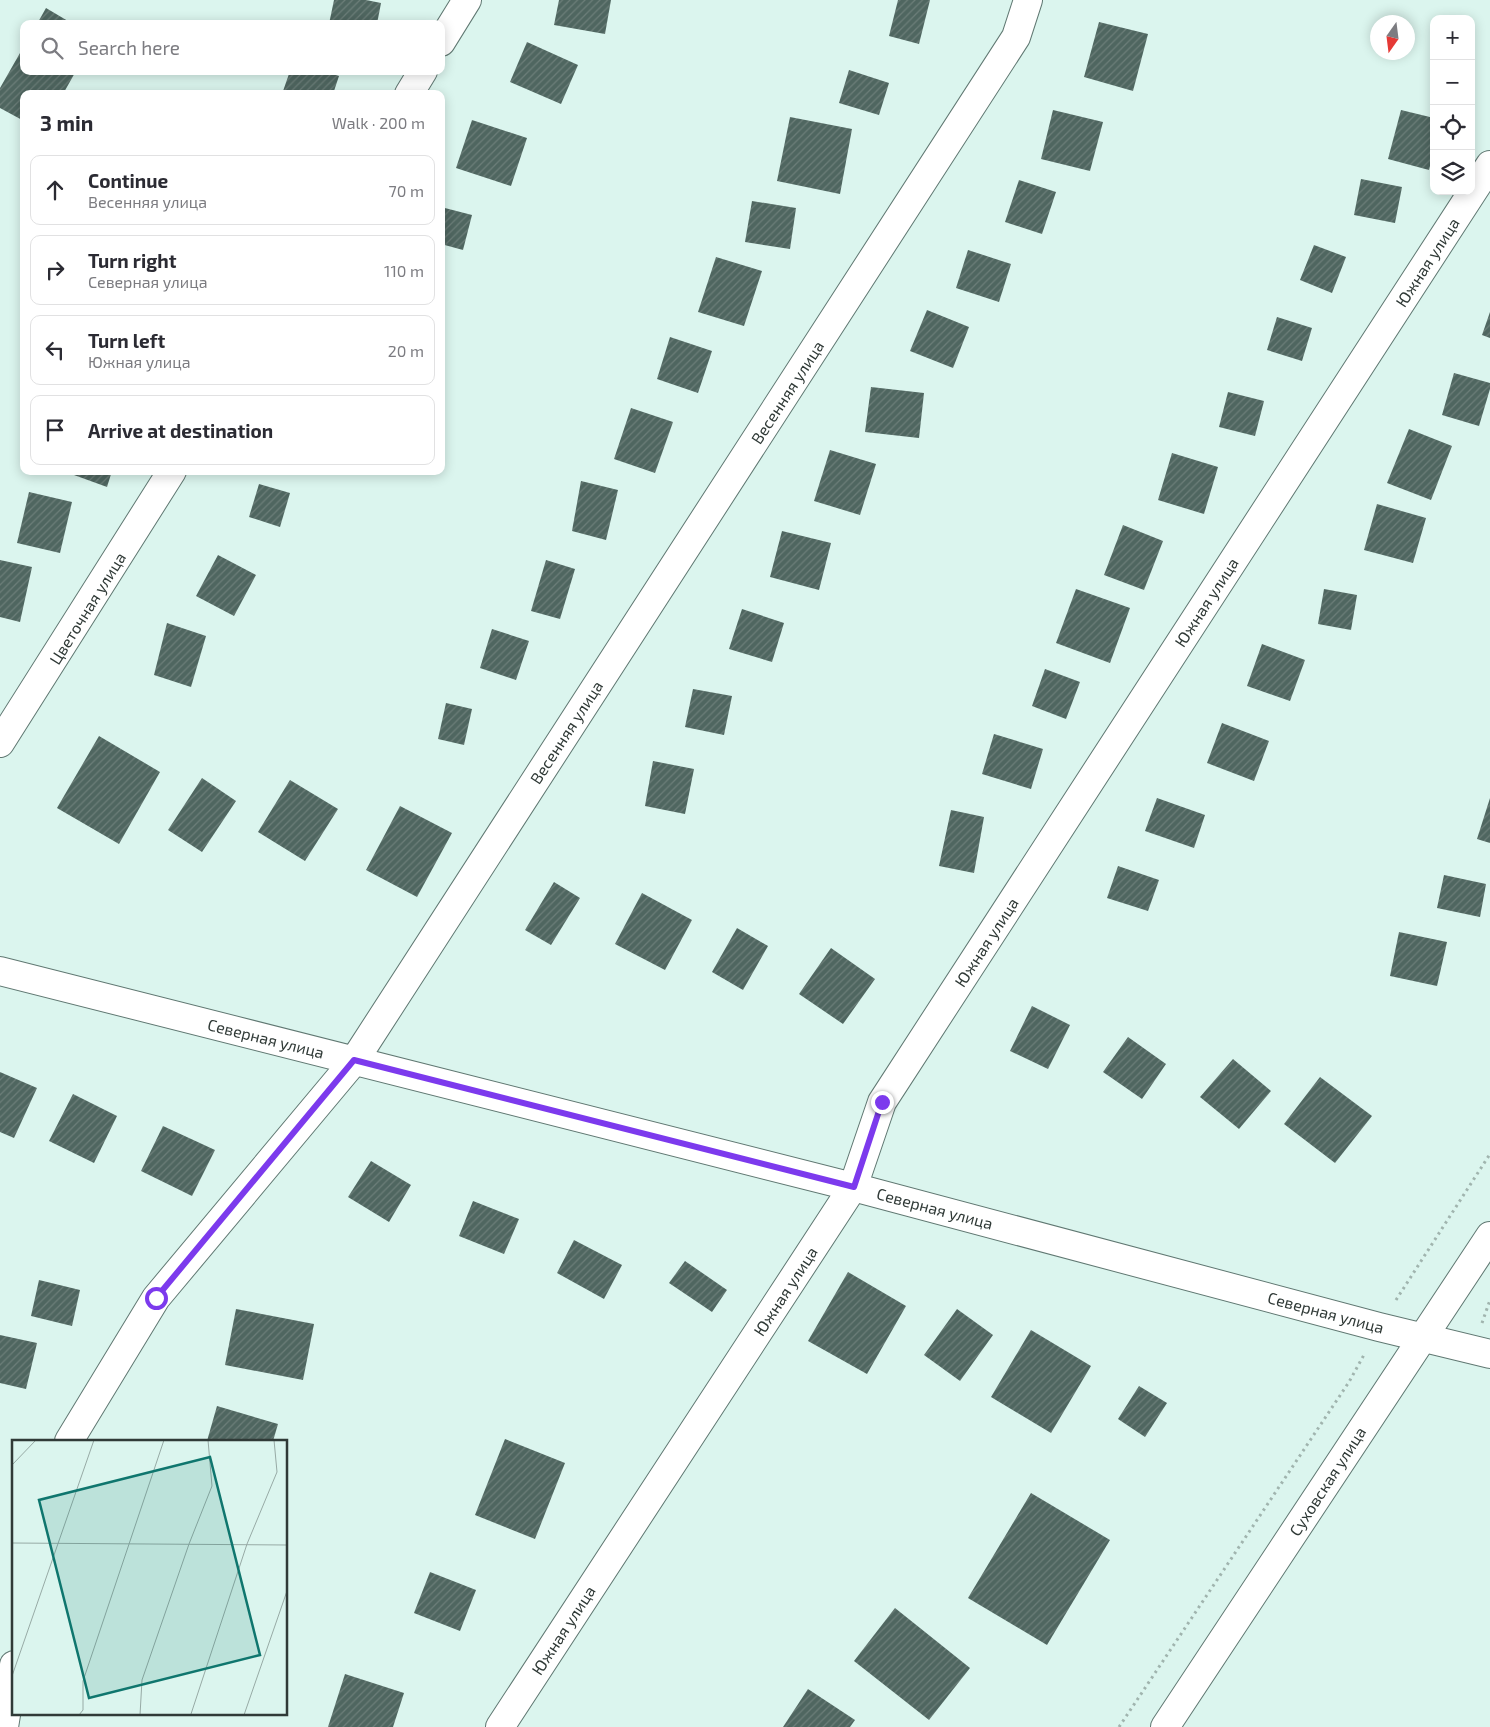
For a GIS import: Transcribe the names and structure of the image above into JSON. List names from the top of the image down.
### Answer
{
  "streets": {
    "street": [
      "Южная улица",
      "Весенняя улица",
      "Цветочная улица",
      "Северная улица",
      "Суховская улица"
    ]
  },
  "crossings": [
    ["Южная улица", "Северная улица"],
    ["Весенняя улица", "Северная улица"],
    ["Северная улица", "Суховская улица"]
  ],
  "north": "bottom",
  "page": {
    "map_buttons": ["+", "−"],
    "search": "Search here",
    "heading": ["3 min", "Walk · 200 m"],
    "list": [
      ["Continue", "Весенняя улица", "70 m"],
      ["Turn right", "Северная улица", "110 m"],
      ["Turn left", "Южная улица", "20 m"],
      "Arrive at destination"
    ]
  }
}
